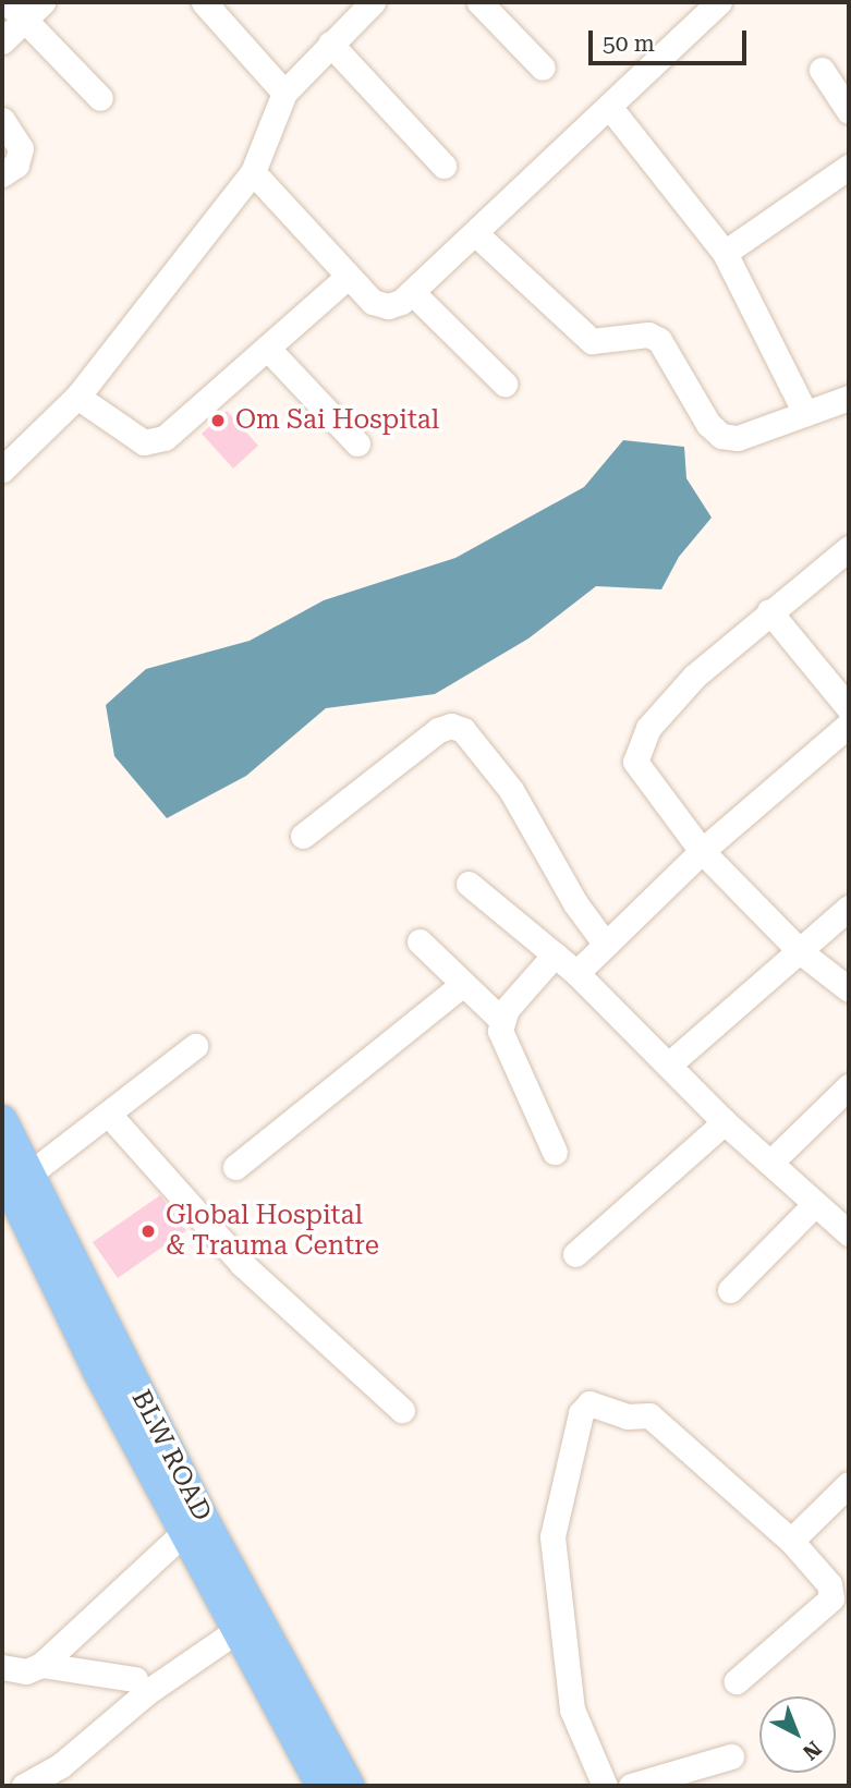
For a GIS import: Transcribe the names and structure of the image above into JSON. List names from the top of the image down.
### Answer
{
  "streets": {
    "main road": ["BLW ROAD"]
  },
  "places": ["Om Sai Hospital", "Global Hospital & Trauma Centre"],
  "scale_bar": "50 m",
  "north": "bottom right"
}
